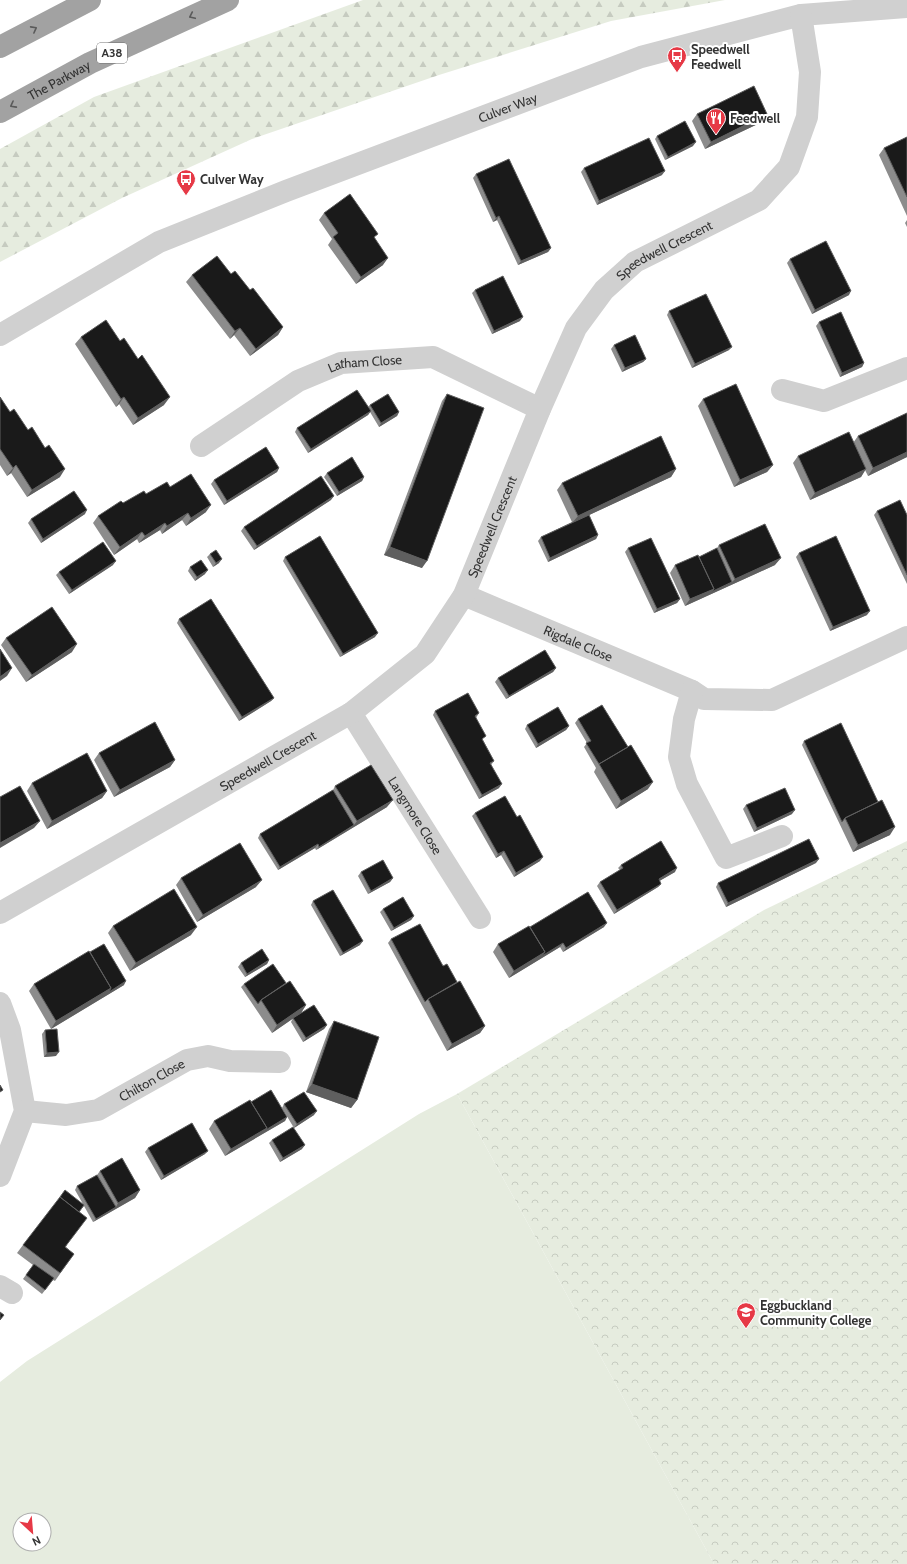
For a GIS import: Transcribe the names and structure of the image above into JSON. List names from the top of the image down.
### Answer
{
  "streets": {
    "highway": ["A38", "The Parkway"],
    "street": [
      "Culver Way",
      "Speedwell Crescent",
      "Latham Close",
      "Rigdale Close",
      "Langmore Close",
      "Chilton Close"
    ]
  },
  "crossings": [
    ["Culver Way", "Speedwell Crescent"],
    ["Speedwell Crescent", "Latham Close"],
    ["Speedwell Crescent", "Rigdale Close"],
    ["Speedwell Crescent", "Langmore Close"]
  ],
  "places": {
    "bus stop": ["Speedwell Feedwell", "Culver Way"],
    "restaurant": ["Feedwell"],
    "school or university": ["Eggbuckland Community College"]
  },
  "north": "bottom right"
}
